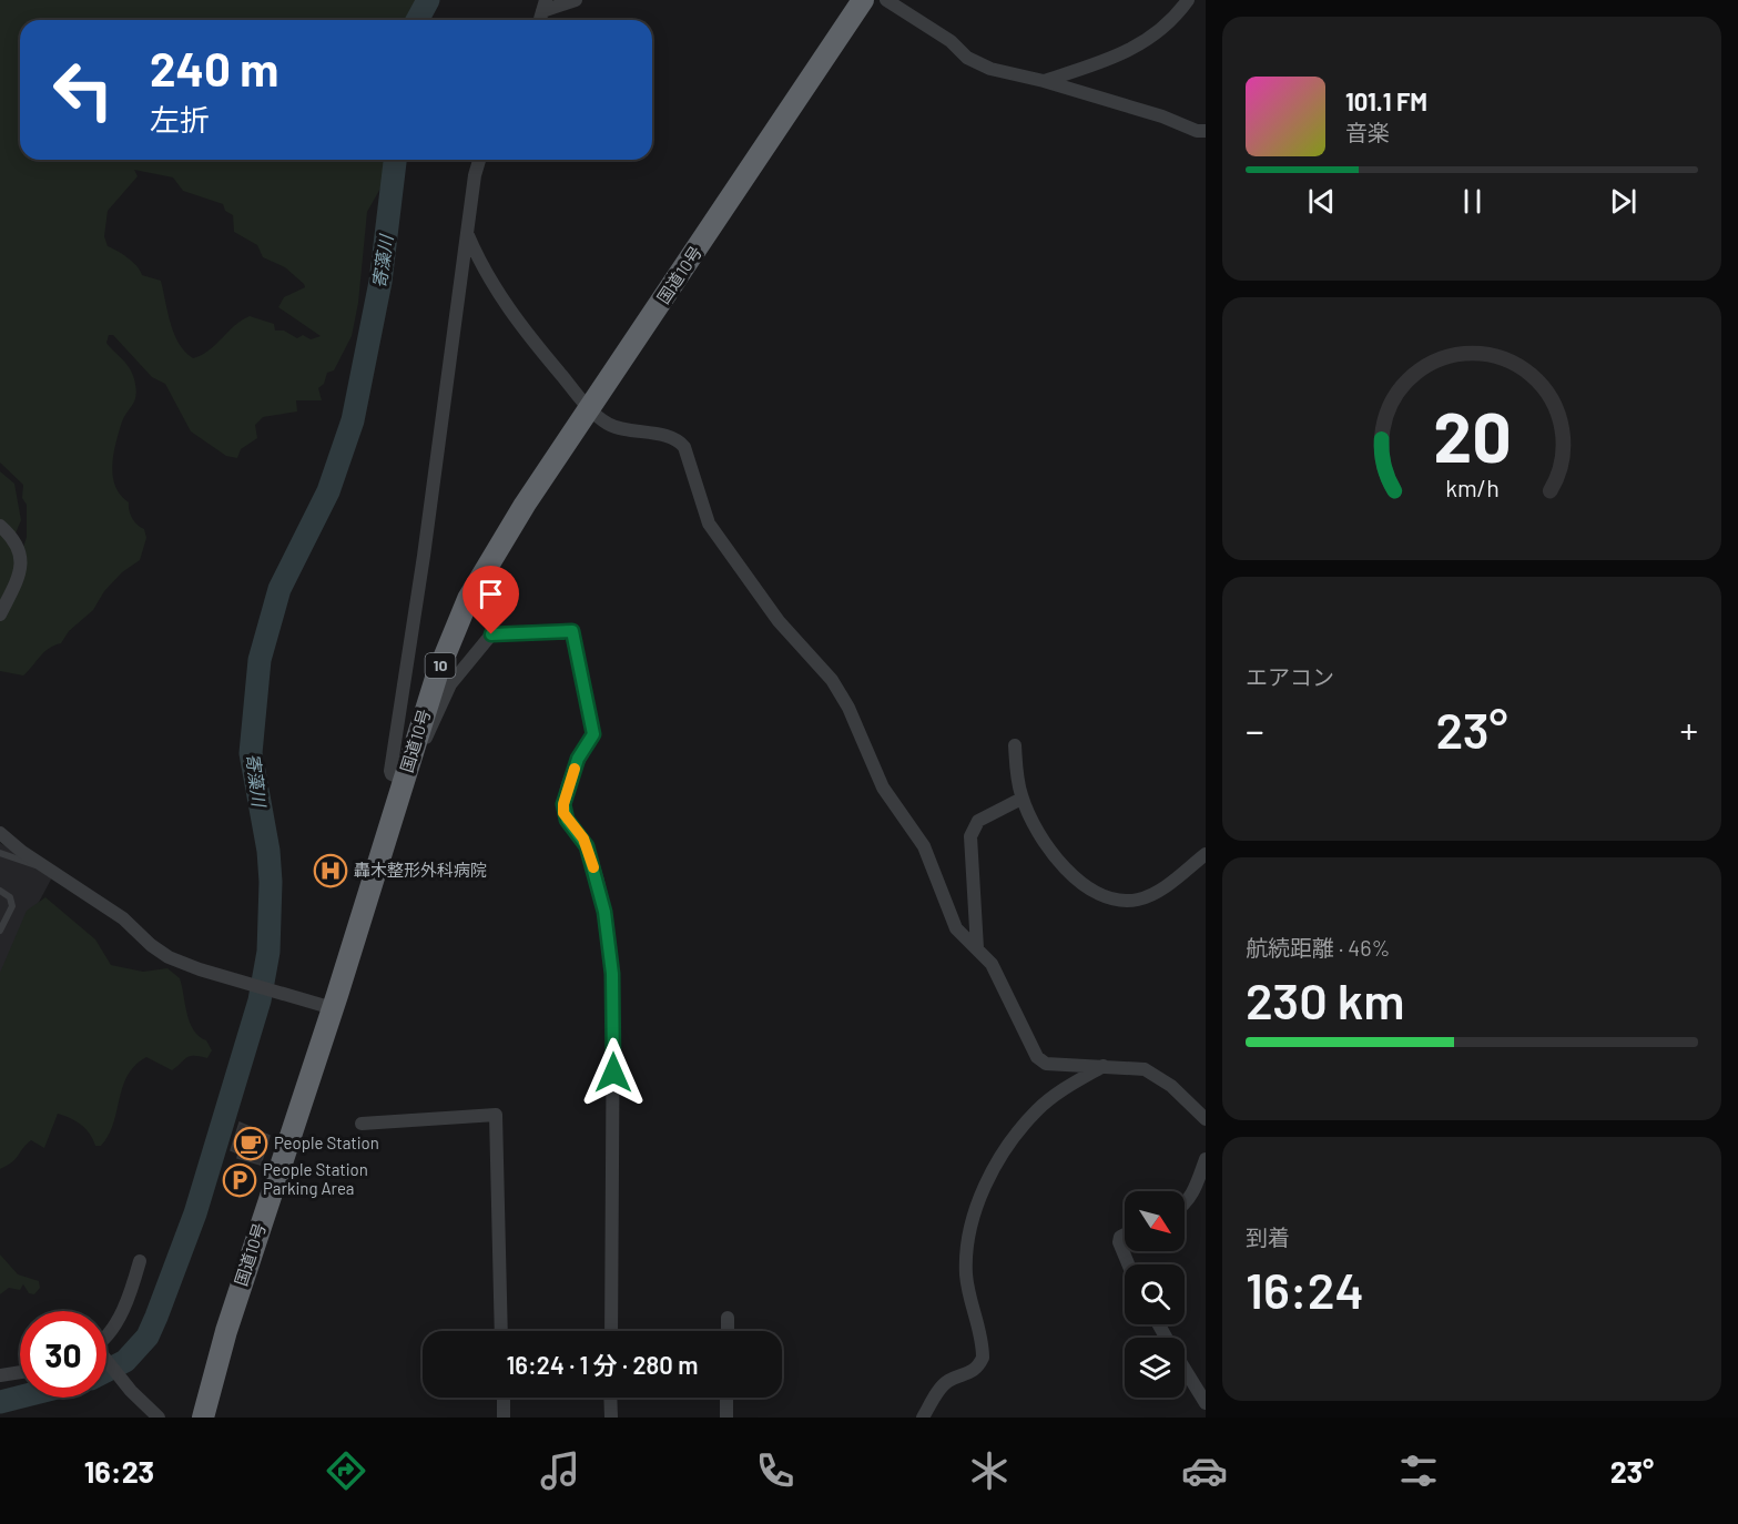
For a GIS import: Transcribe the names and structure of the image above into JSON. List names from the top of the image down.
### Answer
{
  "streets": {
    "highway": ["国道10号", "10"]
  },
  "water": ["寄藻川"],
  "places": {
    "hospital": ["轟木整形外科病院"],
    "cafe": ["People Station"],
    "parking": ["People Station Parking Area"]
  },
  "north": "bottom right",
  "page": {
    "turn": ["240 m", "左折"],
    "song": ["101.1 FM", "音楽"],
    "tile": [
      "エアコン",
      ["航続距離 · 46%", "230 km"],
      ["到着", "16:24"]
    ],
    "heat": ["−", "23°", "+"],
    "limit": "30",
    "trip": "16:24 · 1 分 · 280 m",
    "tabs": ["16:23", "23°"],
    "gauge": ["20", "km/h"]
  }
}
